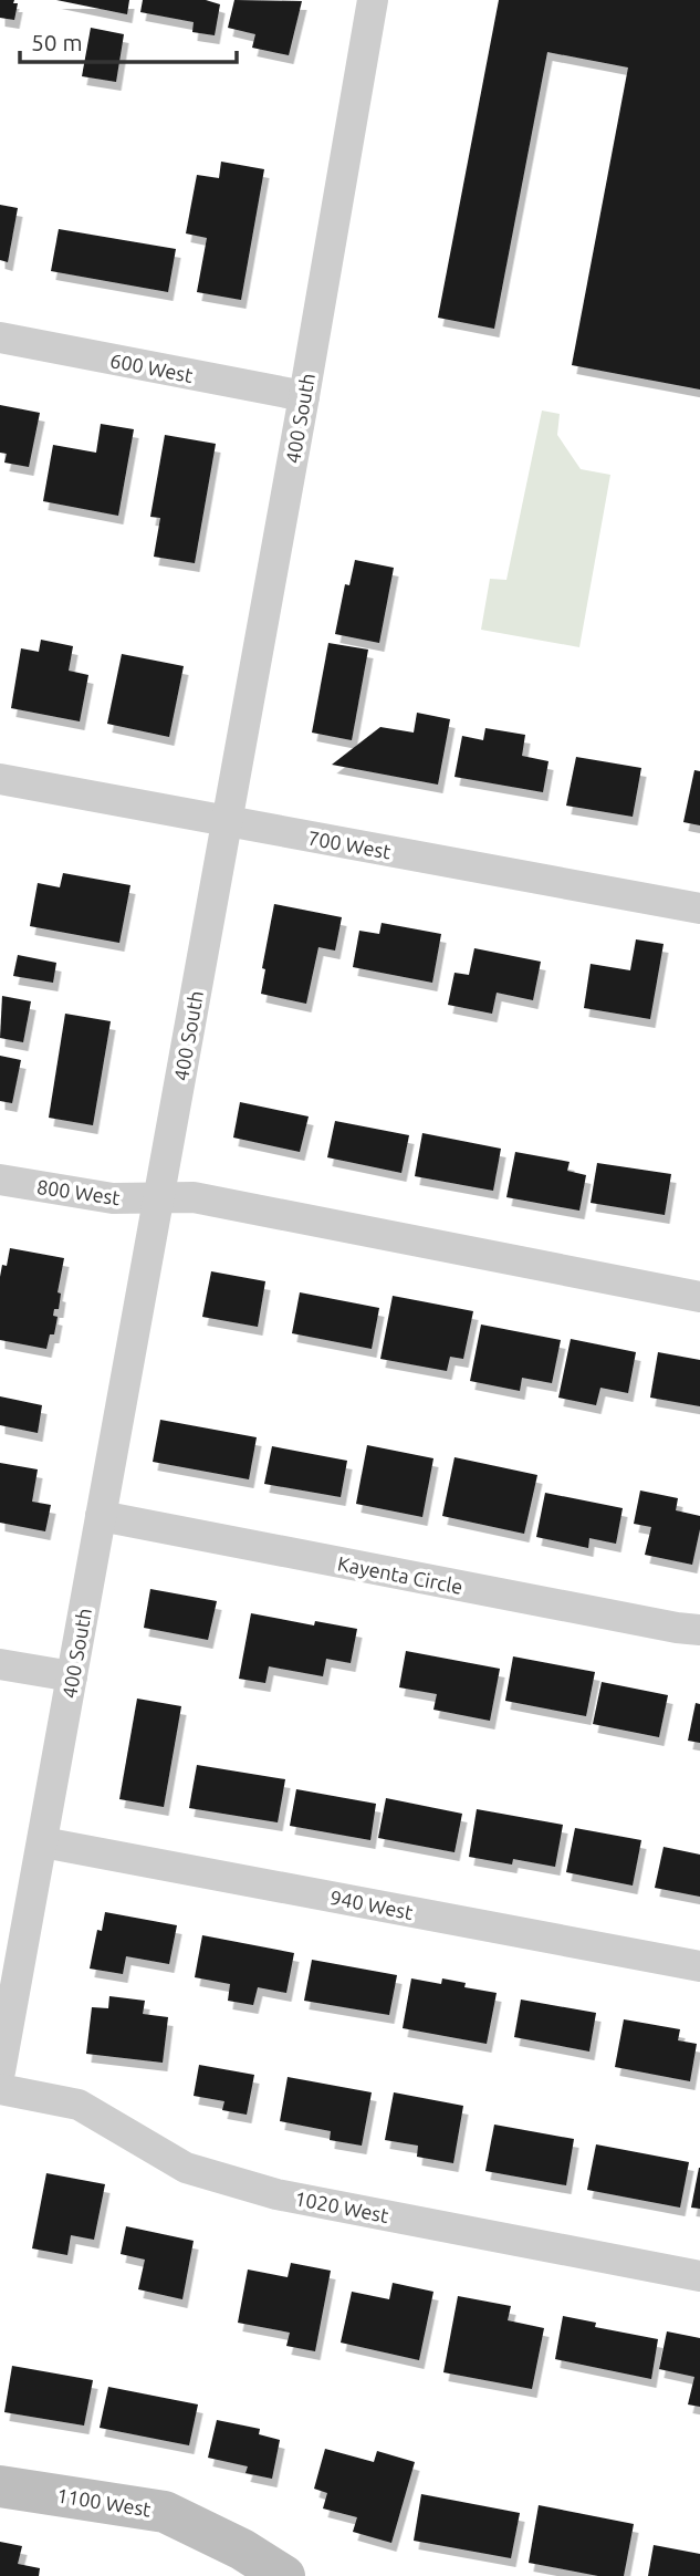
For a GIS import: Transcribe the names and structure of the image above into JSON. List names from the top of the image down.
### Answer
{
  "streets": {
    "street": [
      "600 West",
      "400 South",
      "700 West",
      "800 West",
      "Kayenta Circle",
      "940 West",
      "1020 West",
      "1100 West"
    ]
  },
  "crossings": [
    ["600 West", "400 South"],
    ["400 South", "700 West"],
    ["400 South", "800 West"],
    ["400 South", "Kayenta Circle"],
    ["400 South", "940 West"]
  ],
  "scale_bar": "50 m"
}
